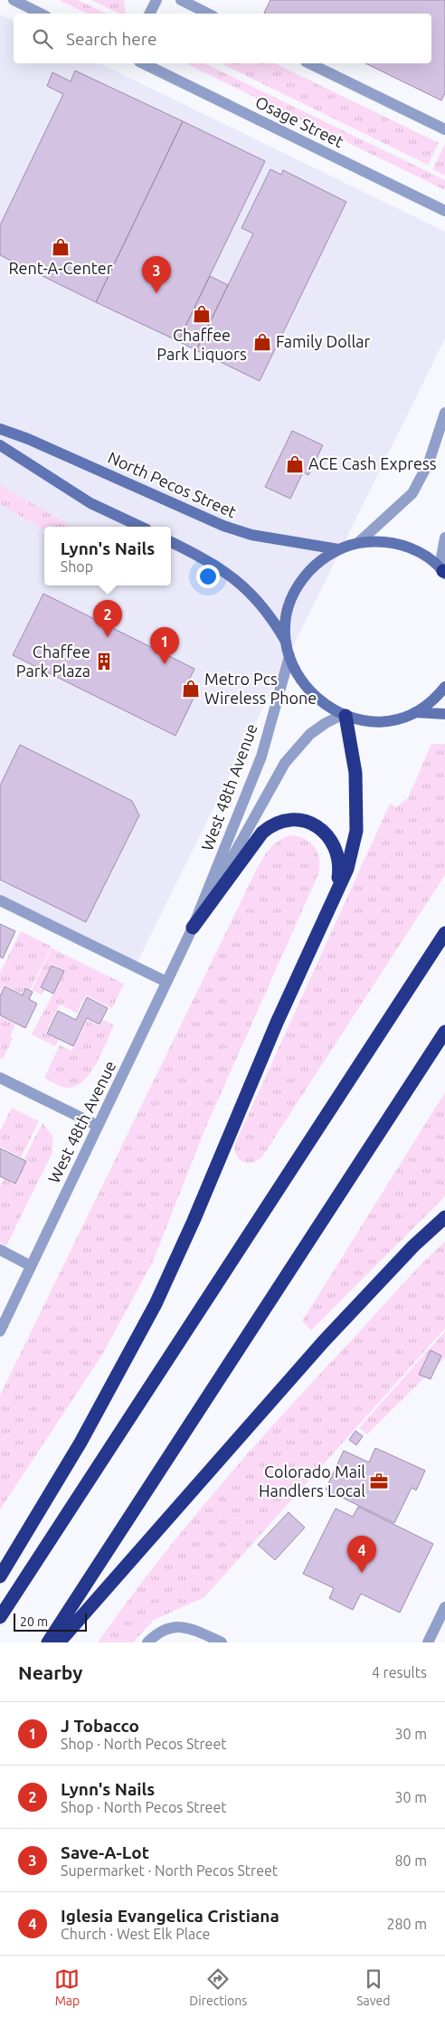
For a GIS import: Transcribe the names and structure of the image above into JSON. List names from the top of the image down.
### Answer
{
  "streets": {
    "main road": ["North Pecos Street"],
    "street": ["Osage Street", "West 48th Avenue"]
  },
  "places": {
    "shop": [
      "Rent-A-Center",
      "Chaffee Park Liquors",
      "Family Dollar",
      "ACE Cash Express",
      "Metro Pcs Wireless Phone"
    ],
    "building": ["Chaffee Park Plaza"],
    "office": ["Colorado Mail Handlers Local"]
  },
  "scale_bar": "20 m",
  "page": {
    "search": "Search here",
    "pins": [
      "3",
      "2",
      "1",
      "4"
    ],
    "popup": ["Lynn's Nails", "Shop"],
    "scale": "20 m",
    "heading": ["Nearby", "4 results"],
    "list": [
      {
        "mark": "1",
        "name": "J Tobacco",
        "note": "Shop · North Pecos Street",
        "value": "30 m"
      },
      {
        "mark": "2",
        "name": "Lynn's Nails",
        "note": "Shop · North Pecos Street",
        "value": "30 m"
      },
      {
        "mark": "3",
        "name": "Save-A-Lot",
        "note": "Supermarket · North Pecos Street",
        "value": "80 m"
      },
      {
        "mark": "4",
        "name": "Iglesia Evangelica Cristiana",
        "note": "Church · West Elk Place",
        "value": "280 m"
      }
    ],
    "nav": ["Map", "Directions", "Saved"]
  }
}
